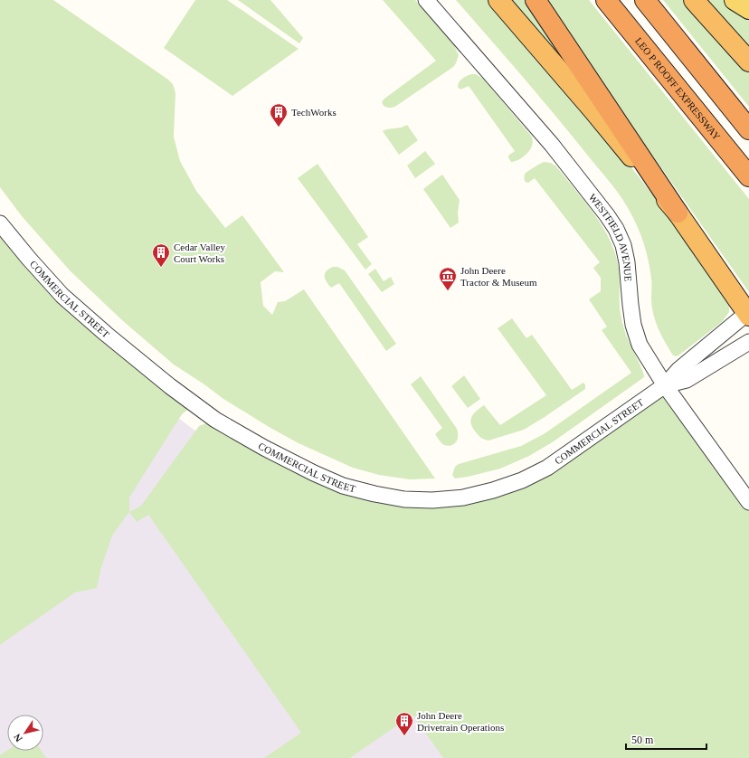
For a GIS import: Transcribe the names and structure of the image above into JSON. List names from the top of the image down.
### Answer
{
  "streets": {
    "highway": ["LEO P ROOFF EXPRESSWAY"],
    "street": ["WESTFIELD AVENUE", "COMMERCIAL STREET"]
  },
  "crossings": [
    ["WESTFIELD AVENUE", "COMMERCIAL STREET"]
  ],
  "places": {
    "building": ["TechWorks", "Cedar Valley Court Works", "John Deere Drivetrain Operations"],
    "museum": ["John Deere Tractor & Museum"]
  },
  "scale_bar": "50 m",
  "north": "bottom left"
}
